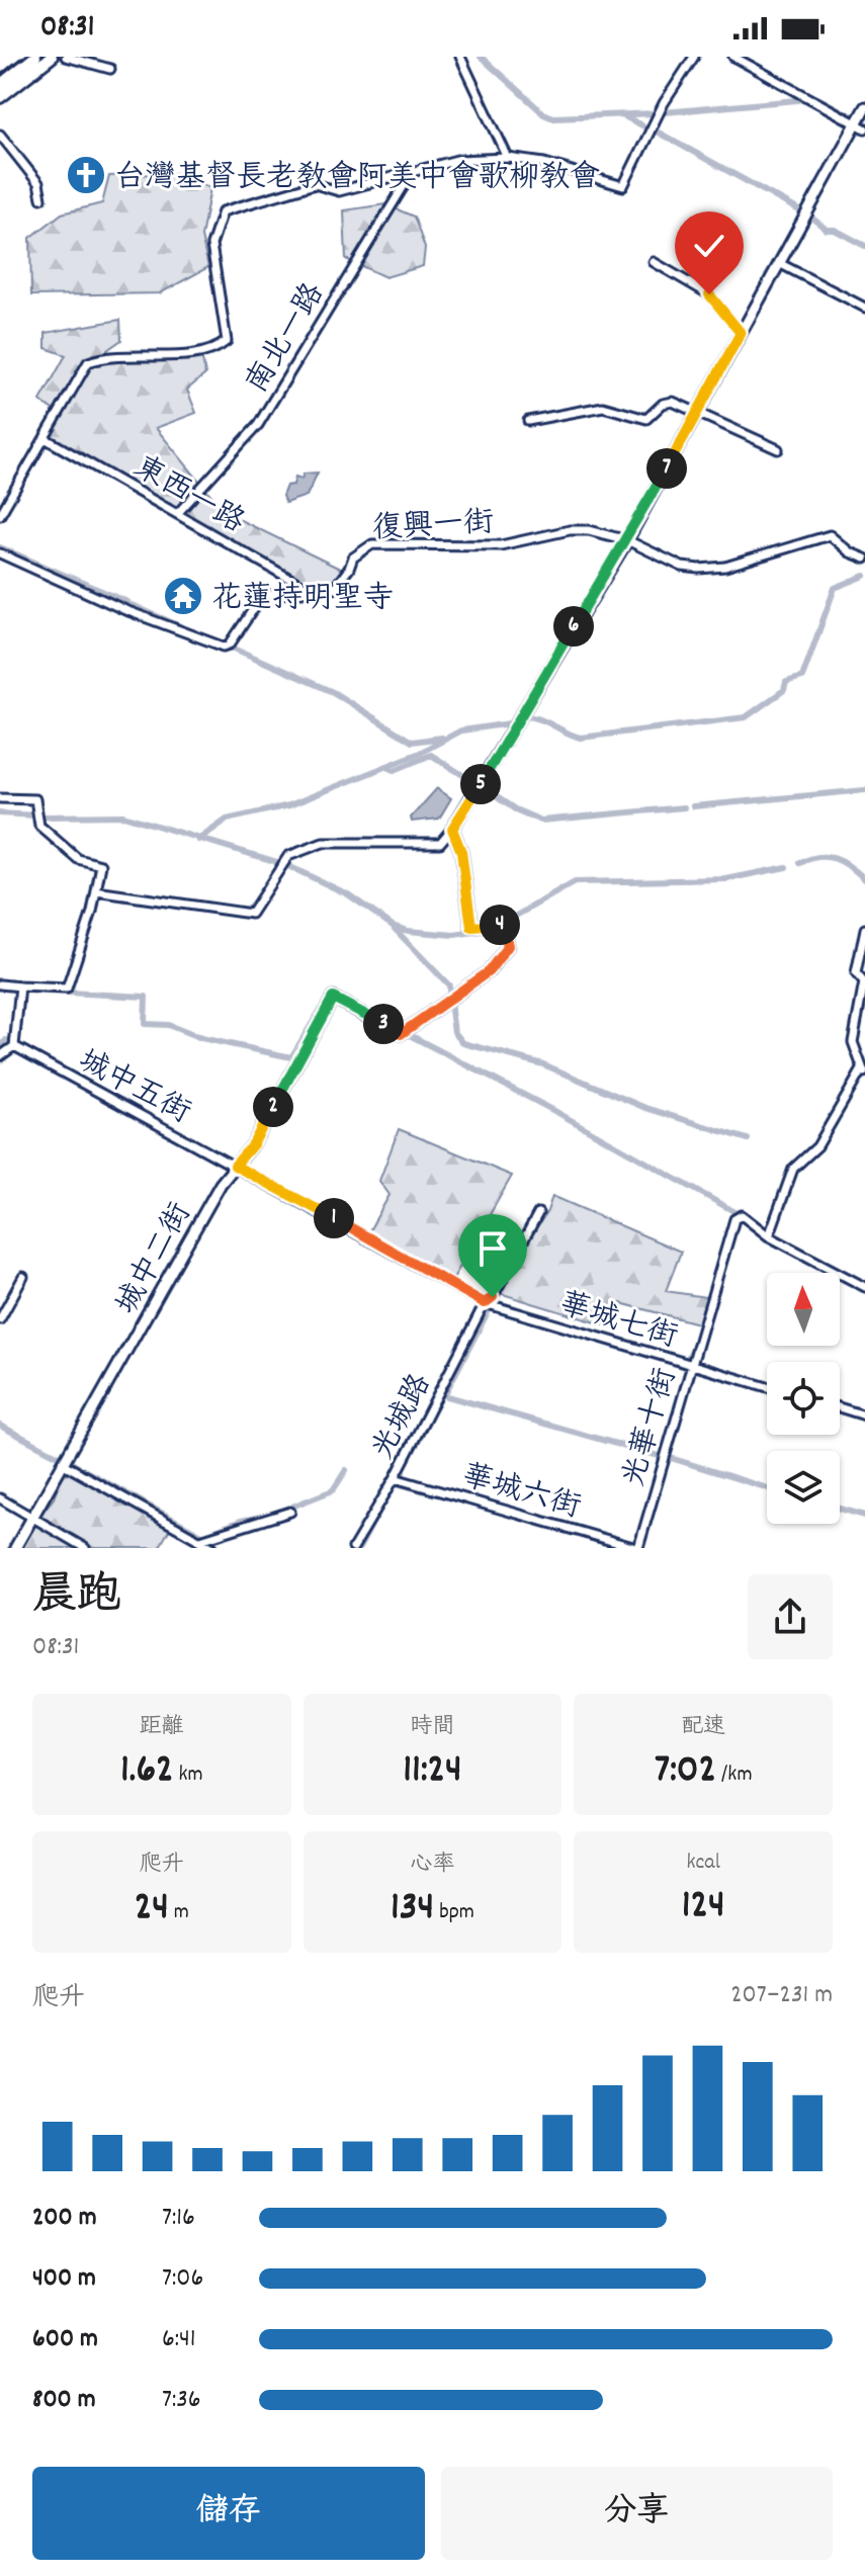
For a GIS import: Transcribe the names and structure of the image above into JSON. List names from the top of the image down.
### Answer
{
  "streets": {
    "street": [
      "南北一路",
      "東西一路",
      "復興一街",
      "城中五街",
      "城中二街",
      "華城七街",
      "光城路",
      "光華十街",
      "華城六街"
    ]
  },
  "crossings": [
    ["南北一路", "東西一路"],
    ["東西一路", "復興一街"],
    ["城中五街", "城中二街"],
    ["城中五街", "華城七街"],
    ["城中二街", "華城七街"],
    ["華城七街", "光城路"],
    ["華城七街", "光華十街"],
    ["光城路", "華城六街"],
    ["光華十街", "華城六街"]
  ],
  "places": {
    "church": ["台灣基督長老教會阿美中會歌柳教會"],
    "temple": ["花蓮持明聖寺"]
  },
  "north": "top",
  "page": {
    "status": "08:31",
    "pins": [
      "7",
      "6",
      "5",
      "4",
      "3",
      "2",
      "1"
    ],
    "heading": ["晨跑", "08:31"],
    "stats": [
      ["距離", "1.62 km"],
      ["時間", "11:24"],
      ["配速", "7:02 /km"],
      ["爬升", "24 m"],
      ["心率", "134 bpm"],
      ["kcal", "124"]
    ],
    "chart": ["爬升", "207–231 m"],
    "list": [
      {
        "name": "200 m",
        "note": "7:16"
      },
      {
        "name": "400 m",
        "note": "7:06"
      },
      {
        "name": "600 m",
        "note": "6:41"
      },
      {
        "name": "800 m",
        "note": "7:36"
      }
    ],
    "buttons": ["儲存", "分享"]
  }
}
